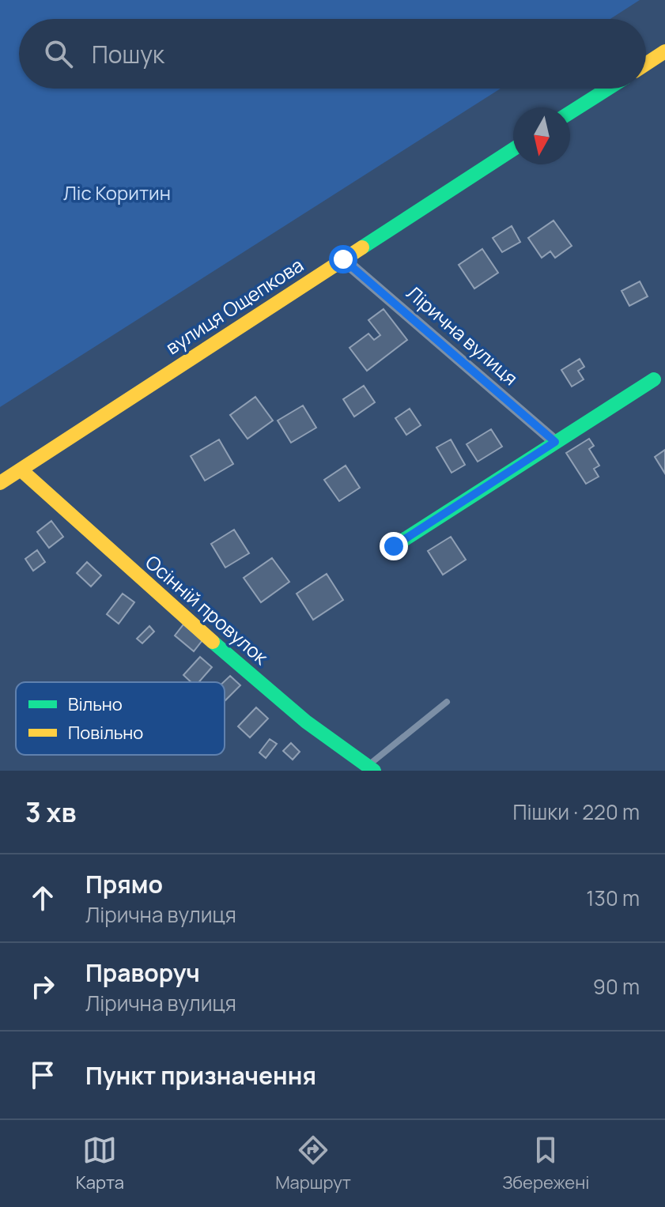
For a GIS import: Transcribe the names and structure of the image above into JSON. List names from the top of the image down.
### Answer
{
  "streets": {
    "main road": ["вулиця Ощепкова", "Осінній провулок"],
    "street": ["Лірична вулиця"]
  },
  "crossings": [
    ["вулиця Ощепкова", "Лірична вулиця"],
    ["вулиця Ощепкова", "Осінній провулок"]
  ],
  "parks": ["Ліс Коритин"],
  "legend": ["Вільно", "Повільно"],
  "north": "bottom",
  "page": {
    "search": "Пошук",
    "heading": ["3 хв", "Пішки · 220 m"],
    "list": [
      ["Прямо", "Лірична вулиця", "130 m"],
      ["Праворуч", "Лірична вулиця", "90 m"],
      "Пункт призначення"
    ],
    "nav": ["Карта", "Маршрут", "Збережені"]
  }
}
